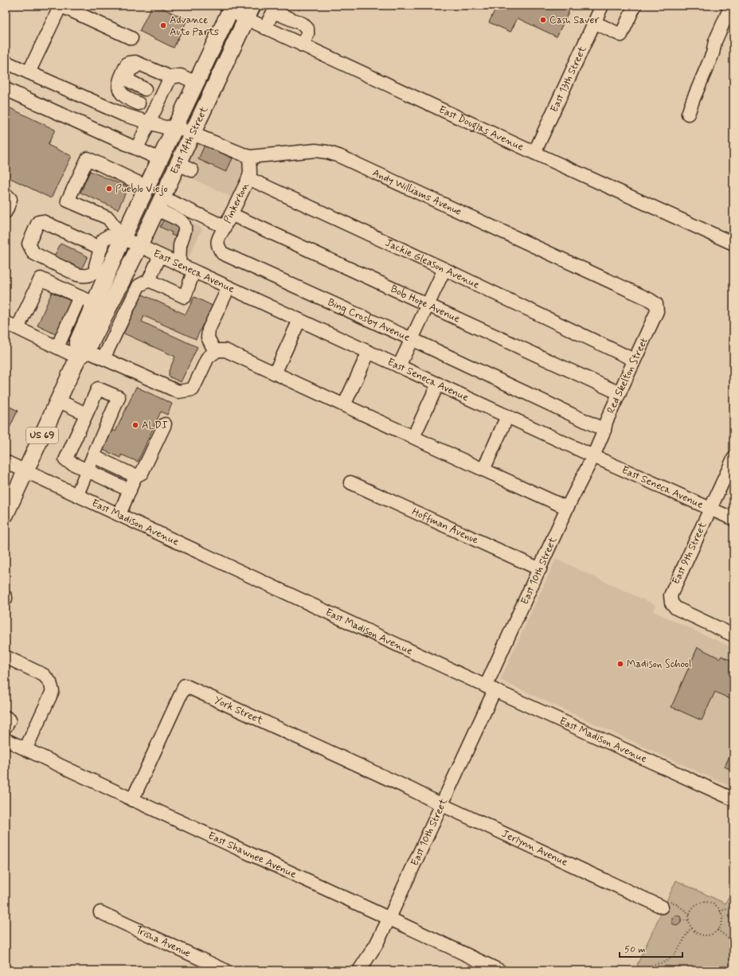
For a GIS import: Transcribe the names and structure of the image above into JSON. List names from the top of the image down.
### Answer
{
  "streets": {
    "main road": ["East 14th Street", "US 69"],
    "street": [
      "East 13th Street",
      "East Douglas Avenue",
      "Andy Williams Avenue",
      "Pinkerton",
      "Jackie Gleason Avenue",
      "East Seneca Avenue",
      "Bob Hope Avenue",
      "Bing Crosby Avenue",
      "Red Skelton Street",
      "East Madison Avenue",
      "Hoffman Avenue",
      "East 9th Street",
      "East 10th Street",
      "York Street",
      "Jerlynn Avenue",
      "East Shawnee Avenue",
      "Trisha Avenue"
    ]
  },
  "crossings": [
    ["East 13th Street", "East Douglas Avenue"],
    ["East Douglas Avenue", "East 14th Street"],
    ["East 14th Street", "Andy Williams Avenue"],
    ["East 14th Street", "East Seneca Avenue"],
    ["East 14th Street", "East Madison Avenue"],
    ["Andy Williams Avenue", "Red Skelton Street"],
    ["Pinkerton", "Jackie Gleason Avenue"],
    ["Pinkerton", "Bob Hope Avenue"],
    ["Pinkerton", "Bing Crosby Avenue"],
    ["Jackie Gleason Avenue", "Red Skelton Street"],
    ["East Seneca Avenue", "Red Skelton Street"],
    ["East Seneca Avenue", "East 9th Street"],
    ["East Seneca Avenue", "East 10th Street"],
    ["Bob Hope Avenue", "Red Skelton Street"],
    ["Bing Crosby Avenue", "Red Skelton Street"],
    ["Red Skelton Street", "East 10th Street"],
    ["East Madison Avenue", "East 10th Street"],
    ["Hoffman Avenue", "East 10th Street"],
    ["East 10th Street", "Jerlynn Avenue"],
    ["East 10th Street", "East Shawnee Avenue"],
    ["York Street", "Jerlynn Avenue"],
    ["York Street", "East Shawnee Avenue"]
  ],
  "places": [
    "Cash Saver",
    "Advance Auto Parts",
    "Pueblo Viejo",
    "ALDI",
    "Madison School"
  ],
  "scale_bar": "50 m"
}
